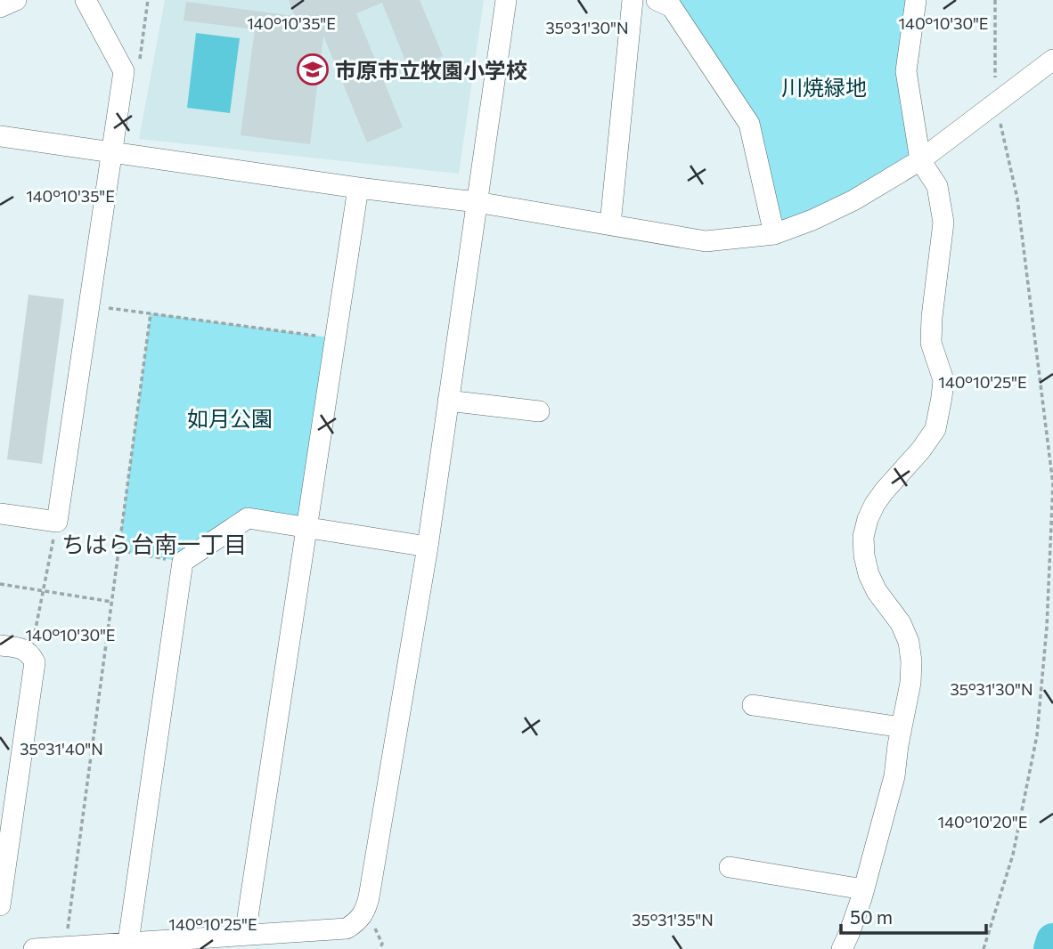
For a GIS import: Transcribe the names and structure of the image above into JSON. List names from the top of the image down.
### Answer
{
  "districts": ["ちはら台南一丁目"],
  "parks": ["川焼緑地", "如月公園"],
  "places": {
    "school or university": ["市原市立牧園小学校"]
  },
  "scale_bar": "50 m",
  "coordinates": [
    "140°10'35\"E",
    "140°10'30\"E",
    "35°31'30\"N",
    "140°10'25\"E",
    "35°31'40\"N",
    "140°10'20\"E",
    "35°31'35\"N"
  ]
}
